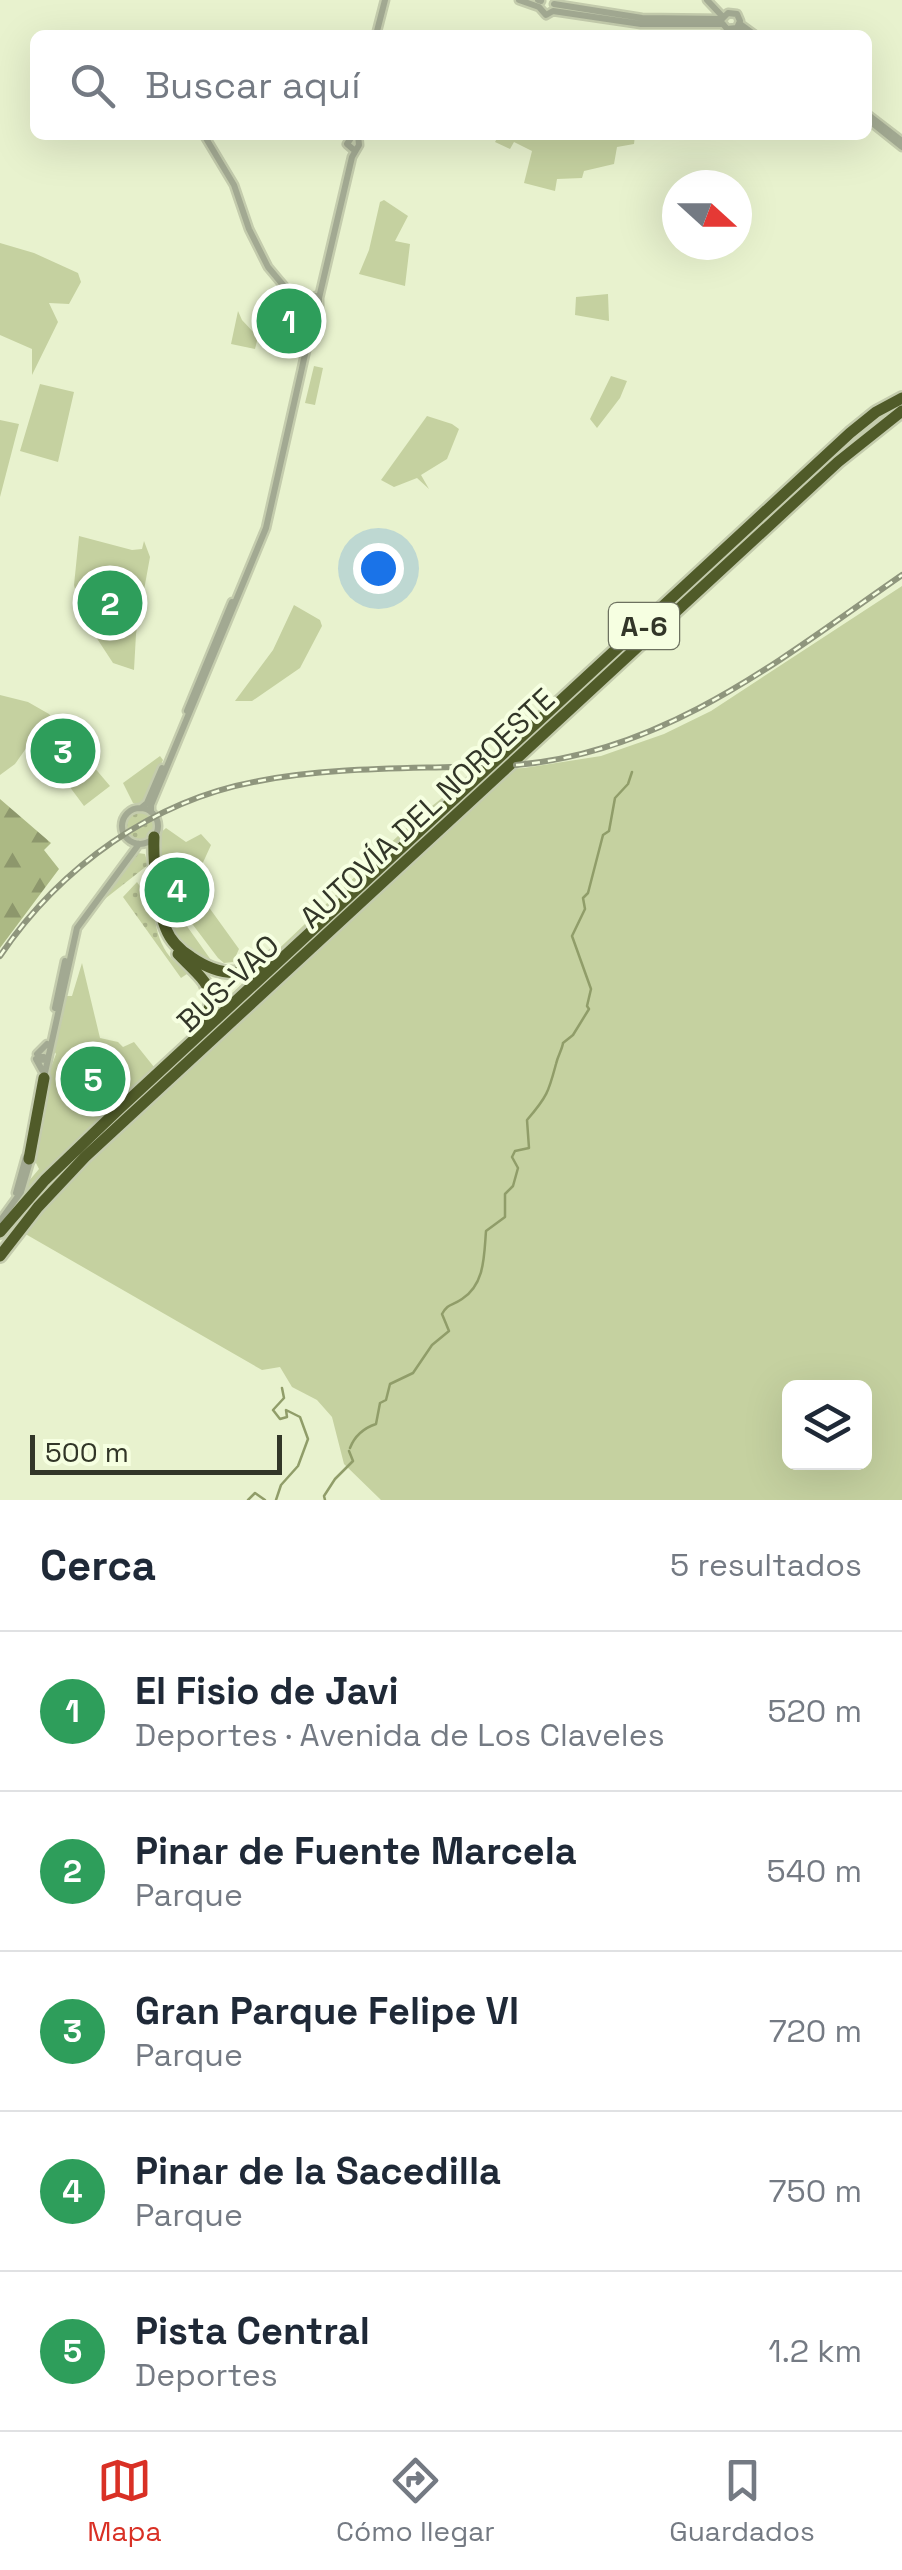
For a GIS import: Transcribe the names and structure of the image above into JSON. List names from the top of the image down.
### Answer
{
  "streets": {
    "highway": ["A-6", "AUTOVÍA DEL NOROESTE", "BUS-VAO"]
  },
  "crossings": [
    ["AUTOVÍA DEL NOROESTE", "BUS-VAO"]
  ],
  "scale_bar": "500 m",
  "north": "right",
  "page": {
    "search": "Buscar aquí",
    "pins": [
      "1",
      "2",
      "3",
      "4",
      "5"
    ],
    "scale": "500 m",
    "heading": ["Cerca", "5 resultados"],
    "list": [
      {
        "mark": "1",
        "name": "El Fisio de Javi",
        "note": "Deportes · Avenida de Los Claveles",
        "value": "520 m"
      },
      {
        "mark": "2",
        "name": "Pinar de Fuente Marcela",
        "note": "Parque",
        "value": "540 m"
      },
      {
        "mark": "3",
        "name": "Gran Parque Felipe VI",
        "note": "Parque",
        "value": "720 m"
      },
      {
        "mark": "4",
        "name": "Pinar de la Sacedilla",
        "note": "Parque",
        "value": "750 m"
      },
      {
        "mark": "5",
        "name": "Pista Central",
        "note": "Deportes",
        "value": "1.2 km"
      }
    ],
    "nav": ["Mapa", "Cómo llegar", "Guardados"]
  }
}
